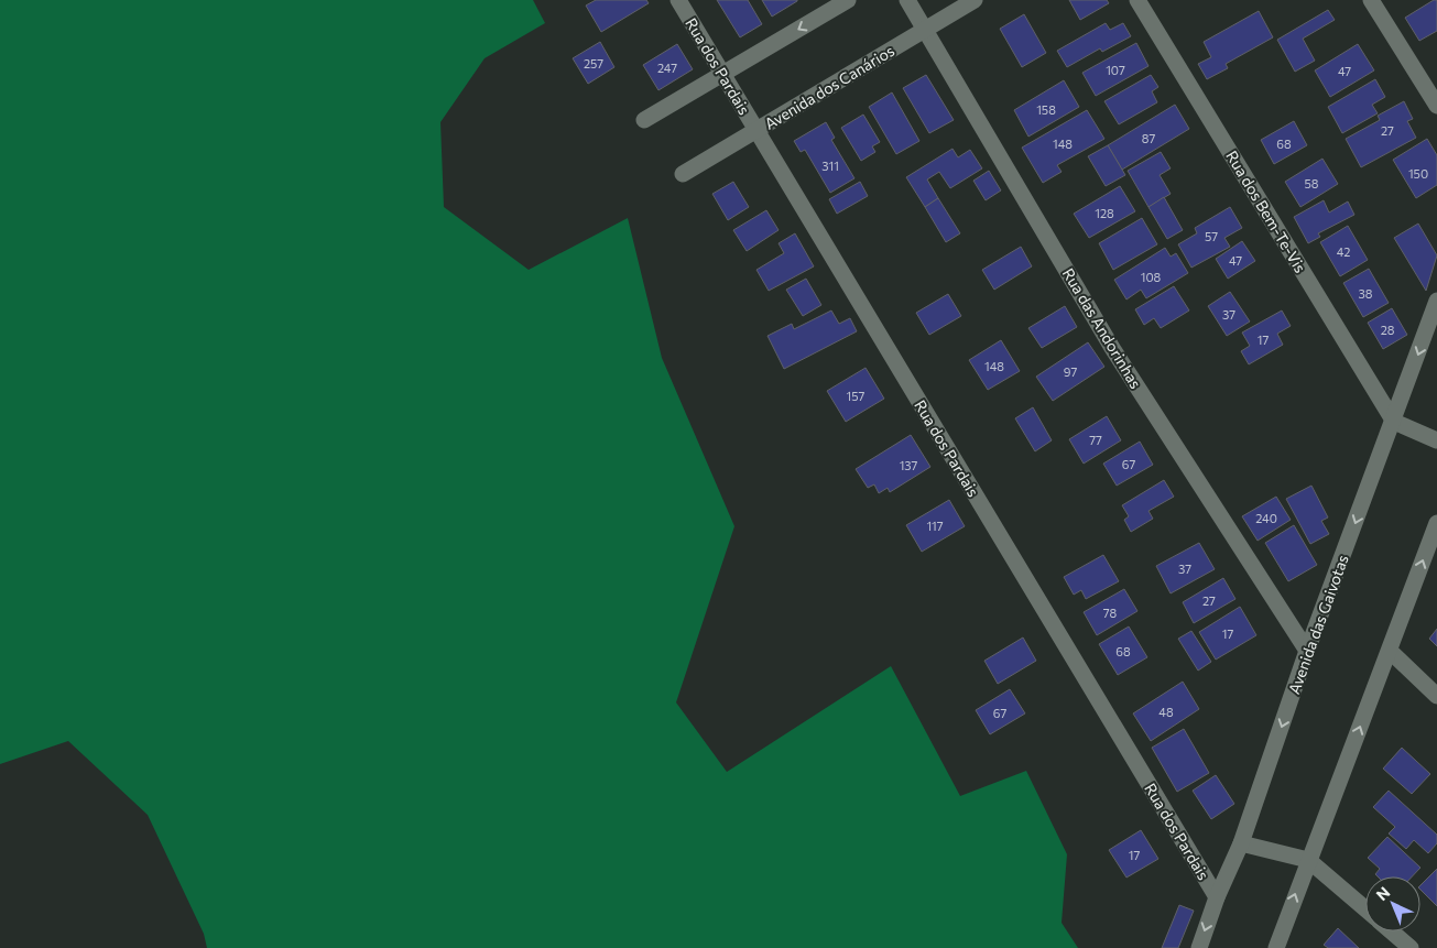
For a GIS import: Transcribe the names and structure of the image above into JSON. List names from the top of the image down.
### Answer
{
  "streets": {
    "street": [
      "Rua dos Pardais",
      "Avenida dos Canários",
      "Rua dos Bem-Te-Vis",
      "Rua das Andorinhas",
      "Avenida das Gaivotas"
    ]
  },
  "crossings": [
    ["Rua dos Pardais", "Avenida dos Canários"],
    ["Rua dos Pardais", "Avenida das Gaivotas"],
    ["Avenida dos Canários", "Rua das Andorinhas"],
    ["Rua dos Bem-Te-Vis", "Avenida das Gaivotas"],
    ["Rua das Andorinhas", "Avenida das Gaivotas"]
  ],
  "house_numbers": [
    "257",
    "247",
    "107",
    "47",
    "158",
    "27",
    "87",
    "148",
    "68",
    "311",
    "150",
    "58",
    "128",
    "57",
    "42",
    "47",
    "108",
    "38",
    "37",
    "28",
    "17",
    "148",
    "97",
    "157",
    "77",
    "67",
    "137",
    "240",
    "117",
    "37",
    "27",
    "78",
    "17",
    "68",
    "48",
    "67",
    "17"
  ],
  "north": "top left"
}
